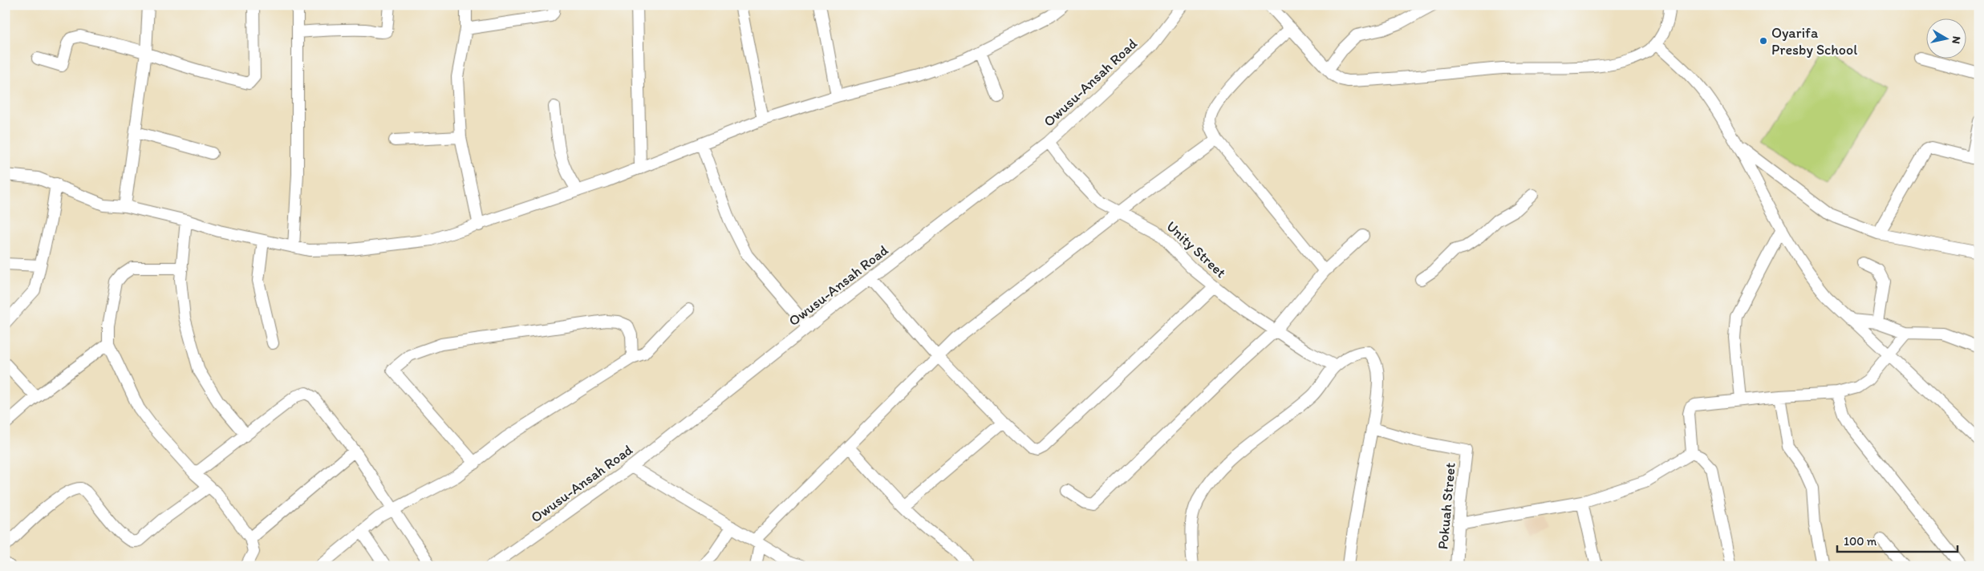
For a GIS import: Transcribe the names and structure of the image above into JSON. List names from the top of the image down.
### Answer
{
  "streets": {
    "street": ["Owusu-Ansah Road", "Unity Street", "Pokuah Street"]
  },
  "crossings": [
    ["Owusu-Ansah Road", "Unity Street"]
  ],
  "places": ["Oyarifa Presby School"],
  "scale_bar": "100 m",
  "north": "right"
}
